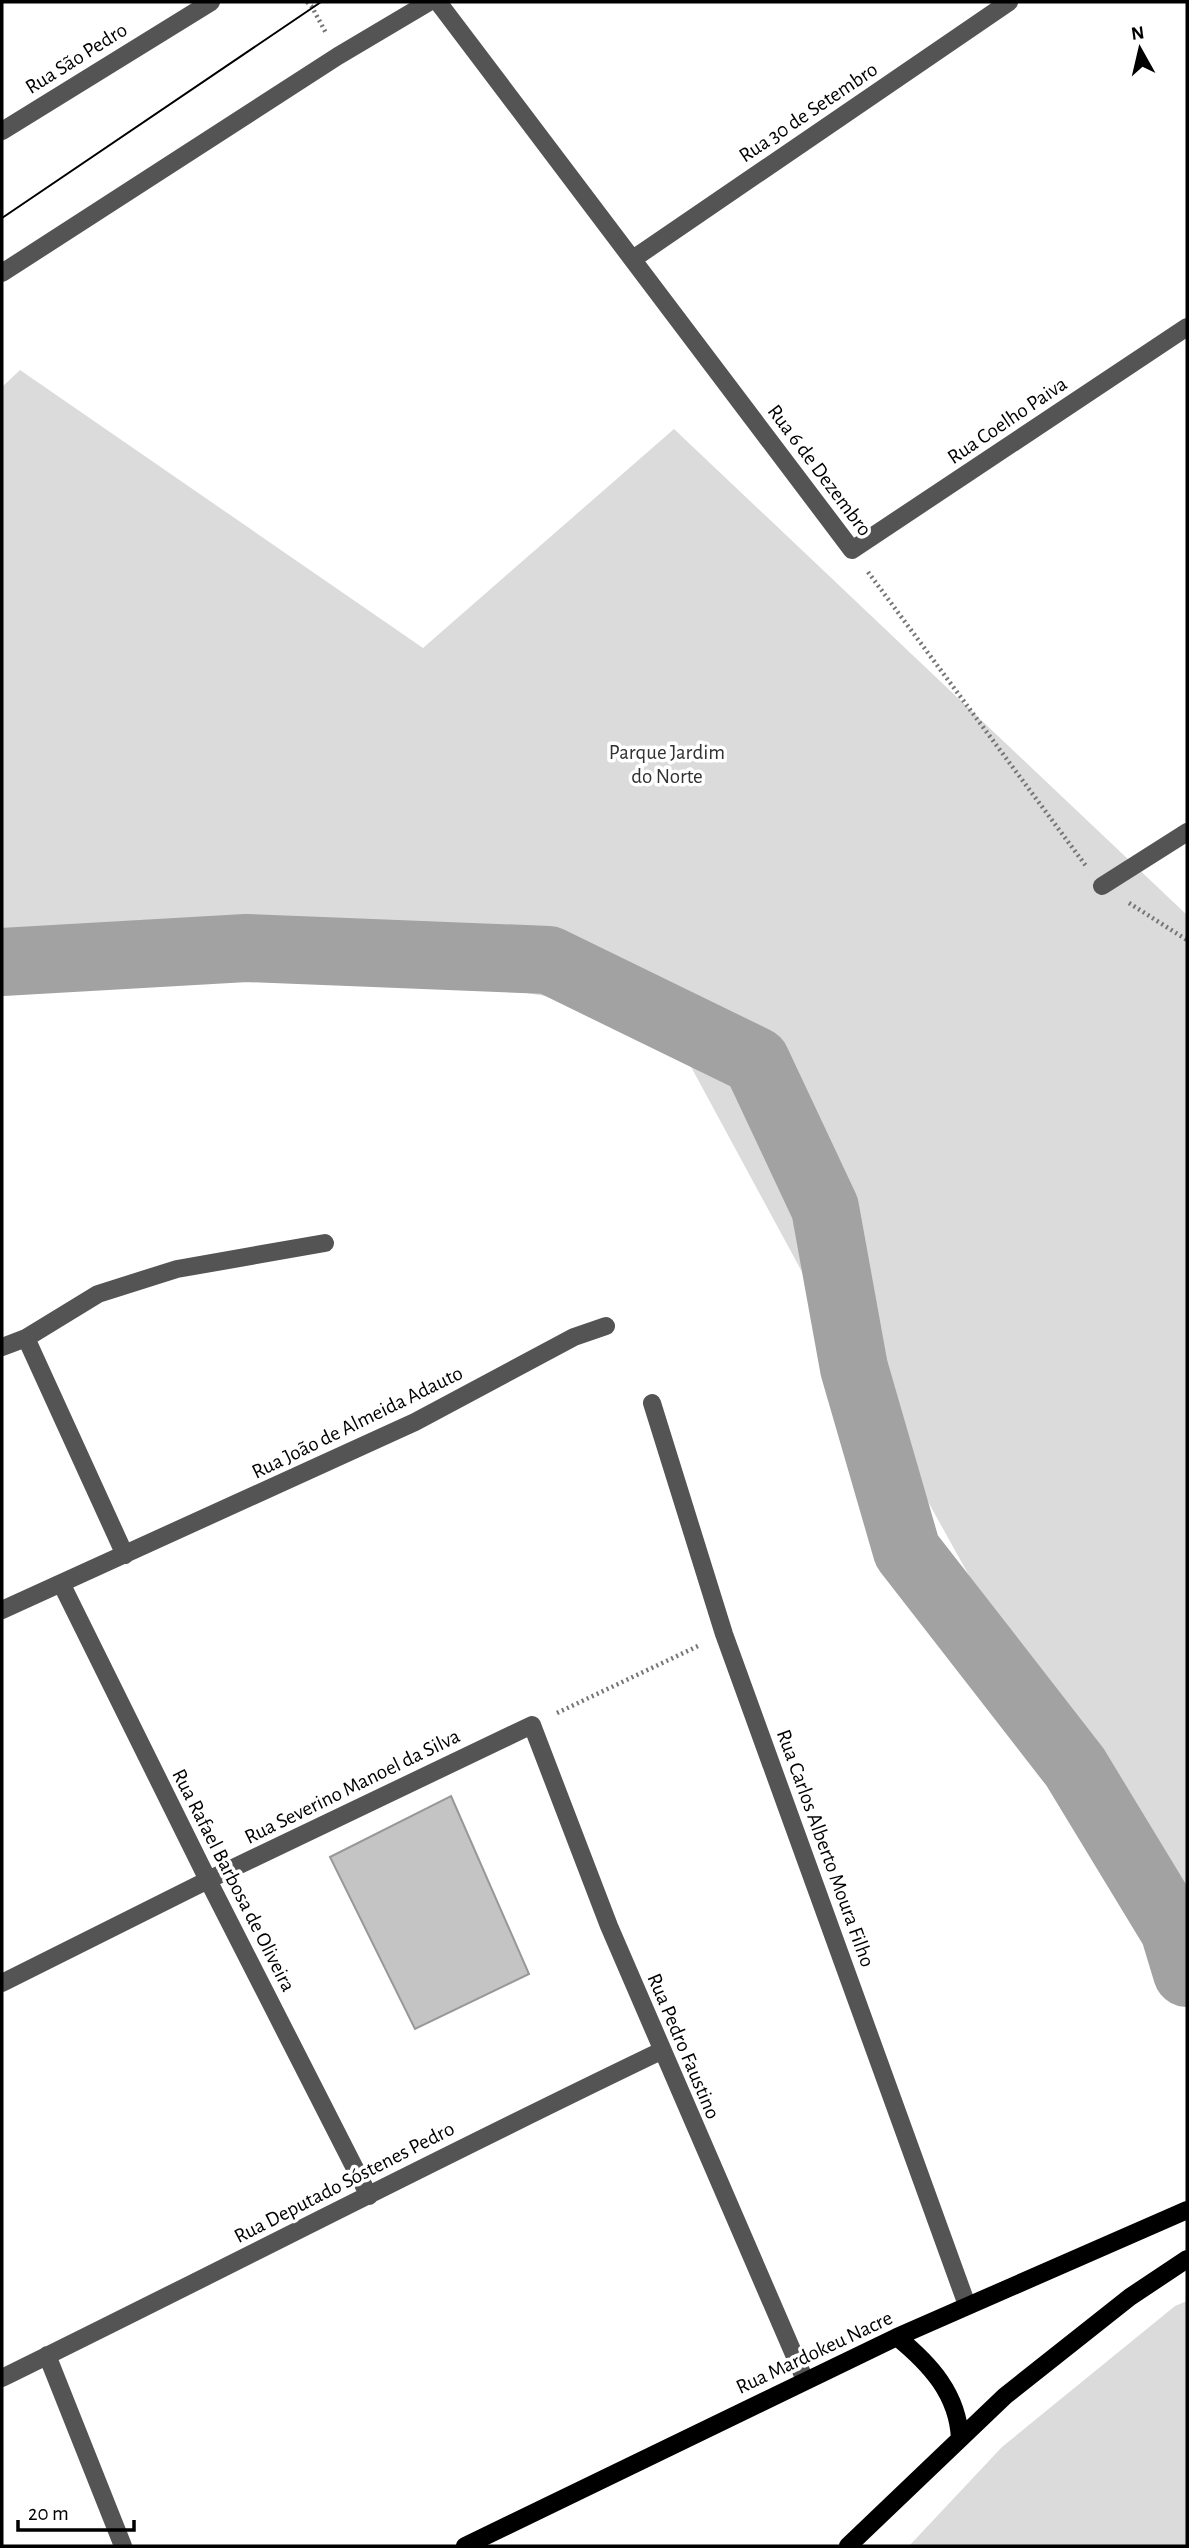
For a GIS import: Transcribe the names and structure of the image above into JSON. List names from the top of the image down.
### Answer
{
  "streets": {
    "main road": ["Rua Mardokeu Nacre"],
    "street": [
      "Rua São Pedro",
      "Rua 30 de Setembro",
      "Rua Coelho Paiva",
      "Rua 6 de Dezembro",
      "Rua João de Almeida Adauto",
      "Rua Severino Manoel da Silva",
      "Rua Carlos Alberto Moura Filho",
      "Rua Rafael Barbosa de Oliveira",
      "Rua Pedro Faustino",
      "Rua Deputado Sóstenes Pedro"
    ]
  },
  "crossings": [
    ["Rua 30 de Setembro", "Rua 6 de Dezembro"],
    ["Rua Coelho Paiva", "Rua 6 de Dezembro"],
    ["Rua João de Almeida Adauto", "Rua Rafael Barbosa de Oliveira"],
    ["Rua Severino Manoel da Silva", "Rua Rafael Barbosa de Oliveira"],
    ["Rua Severino Manoel da Silva", "Rua Pedro Faustino"],
    ["Rua Carlos Alberto Moura Filho", "Rua Mardokeu Nacre"],
    ["Rua Rafael Barbosa de Oliveira", "Rua Deputado Sóstenes Pedro"],
    ["Rua Pedro Faustino", "Rua Deputado Sóstenes Pedro"],
    ["Rua Pedro Faustino", "Rua Mardokeu Nacre"]
  ],
  "parks": ["Parque Jardim do Norte"],
  "scale_bar": "20 m",
  "north": "top"
}
